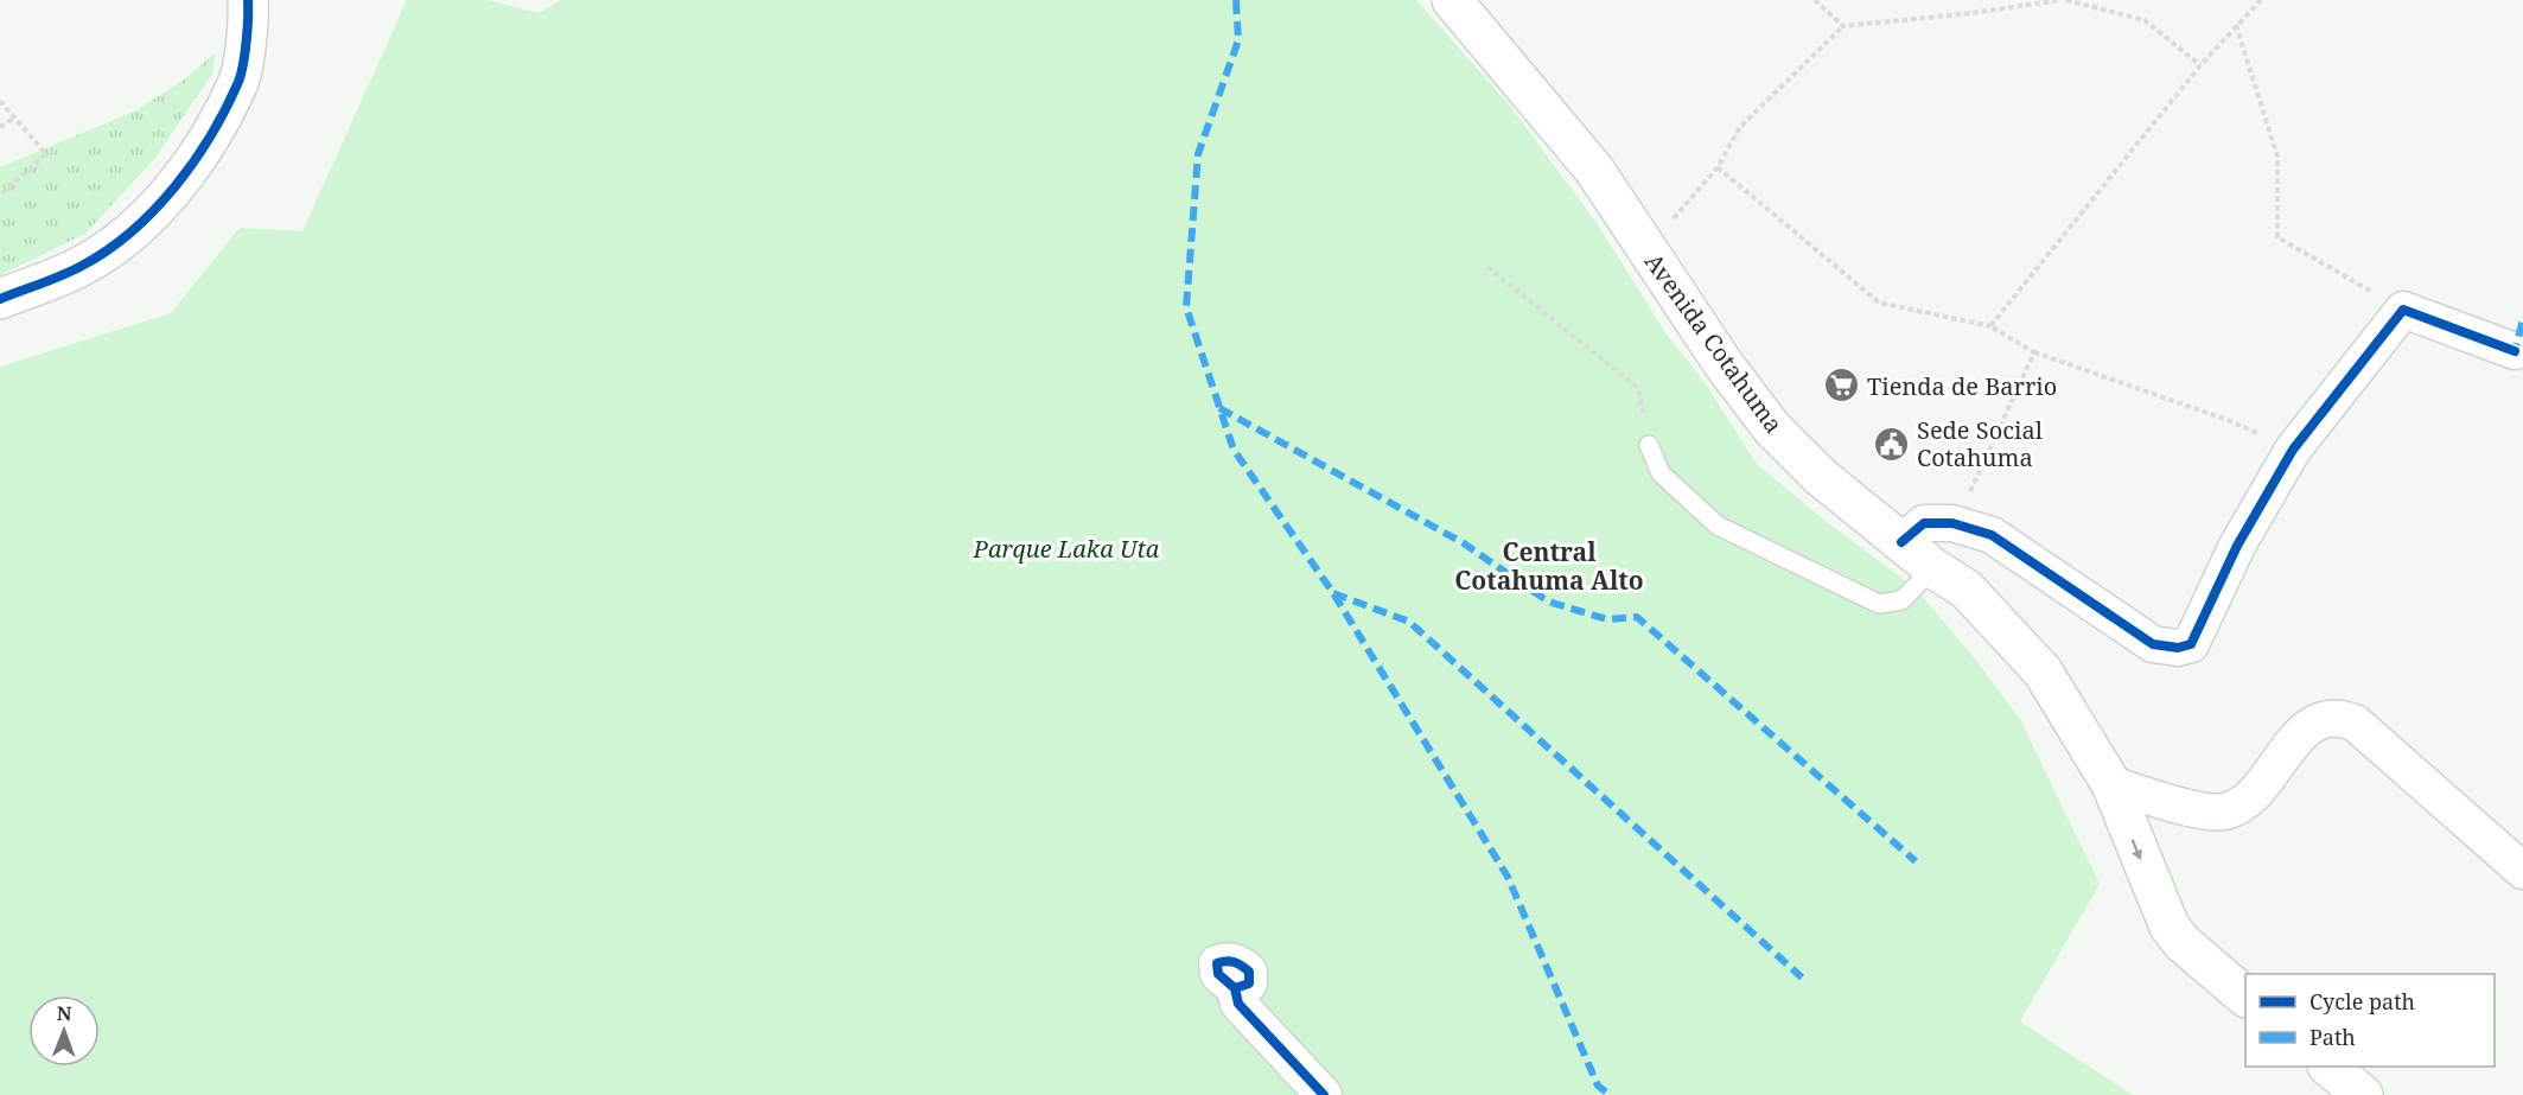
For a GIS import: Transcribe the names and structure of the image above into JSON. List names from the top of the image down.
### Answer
{
  "streets": {
    "main road": ["Avenida Cotahuma"]
  },
  "districts": ["Central Cotahuma Alto"],
  "parks": ["Parque Laka Uta"],
  "places": {
    "supermarket": ["Tienda de Barrio"],
    "public building": ["Sede Social Cotahuma"]
  },
  "legend": ["Cycle path", "Path"],
  "north": "top"
}
